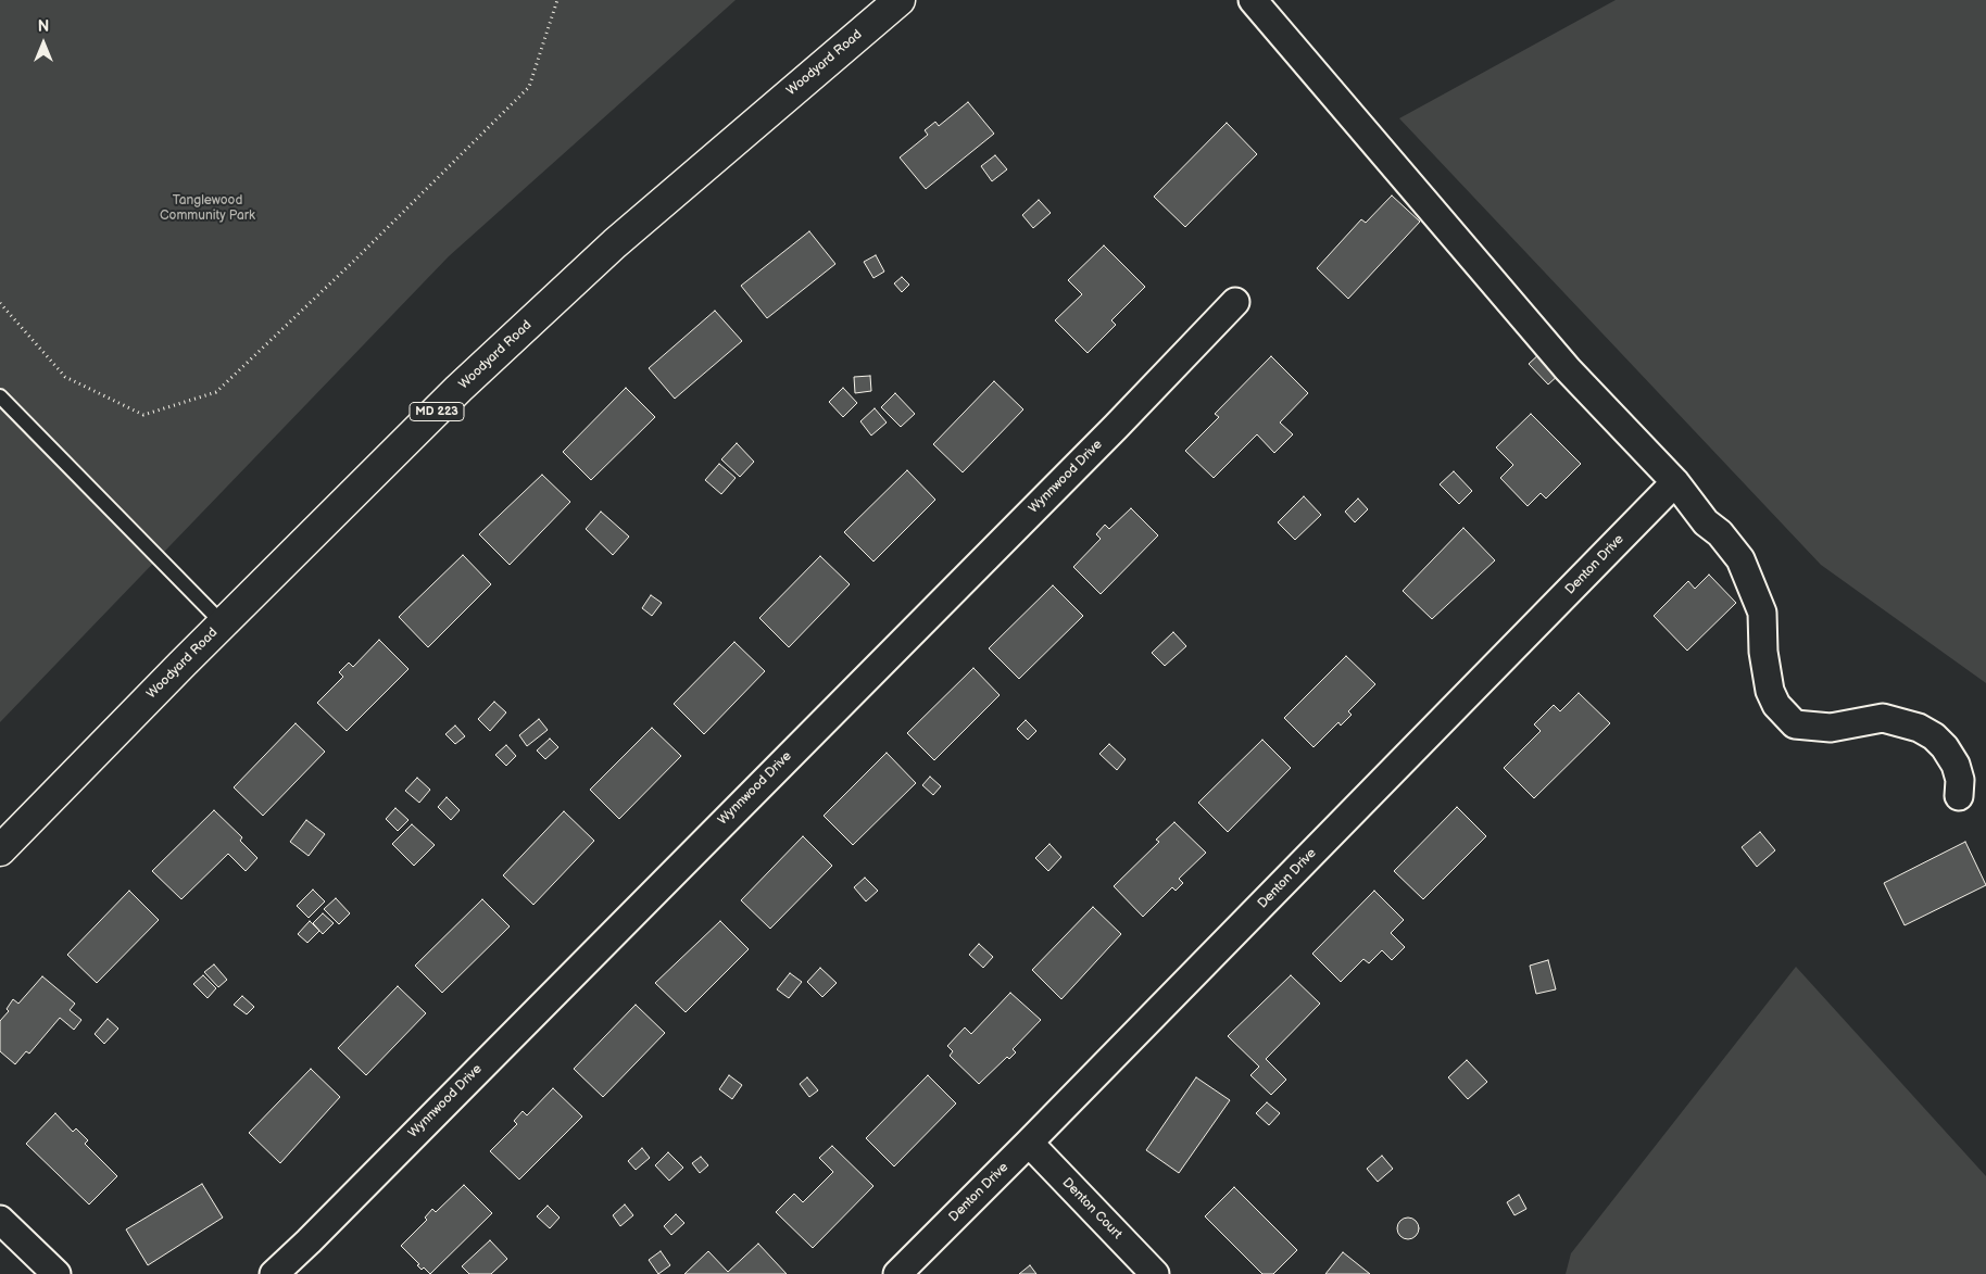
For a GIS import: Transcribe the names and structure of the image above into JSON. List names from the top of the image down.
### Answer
{
  "streets": {
    "main road": ["Woodyard Road", "MD 223"],
    "street": ["Wynnwood Drive", "Denton Drive", "Denton Court"]
  },
  "crossings": [
    ["Denton Drive", "Denton Court"]
  ],
  "parks": ["Tanglewood Community Park"],
  "north": "top"
}
